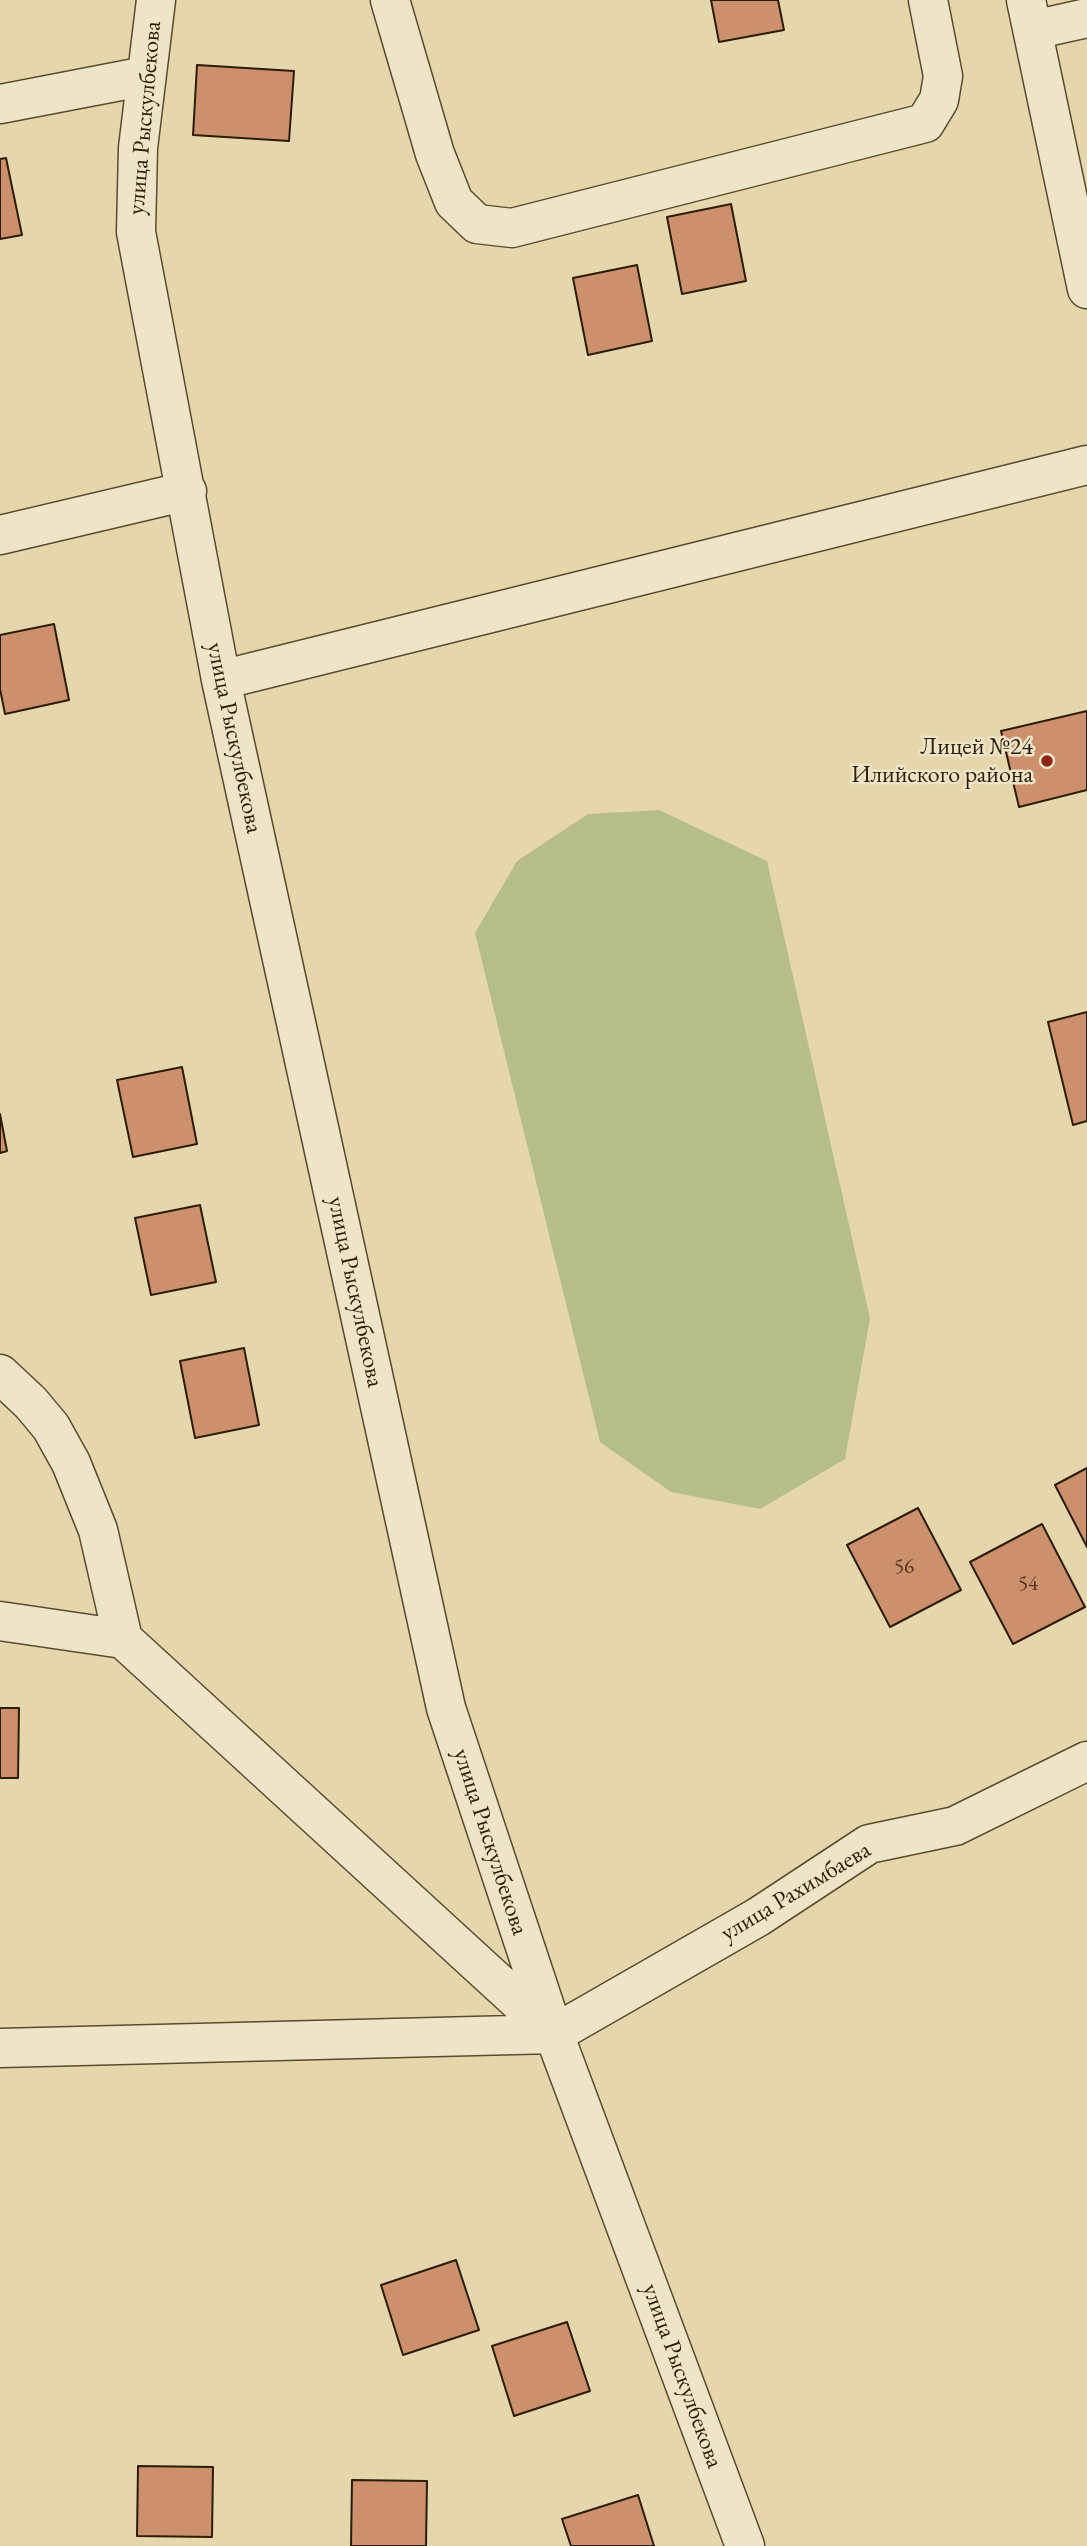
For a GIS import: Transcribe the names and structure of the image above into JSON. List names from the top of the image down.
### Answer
{
  "streets": {
    "street": ["улица Рыскулбекова", "улица Рахимбаева"]
  },
  "crossings": [
    ["улица Рыскулбекова", "улица Рахимбаева"]
  ],
  "places": ["Лицей №24 Илийского района"],
  "house_numbers": ["56", "54"]
}
